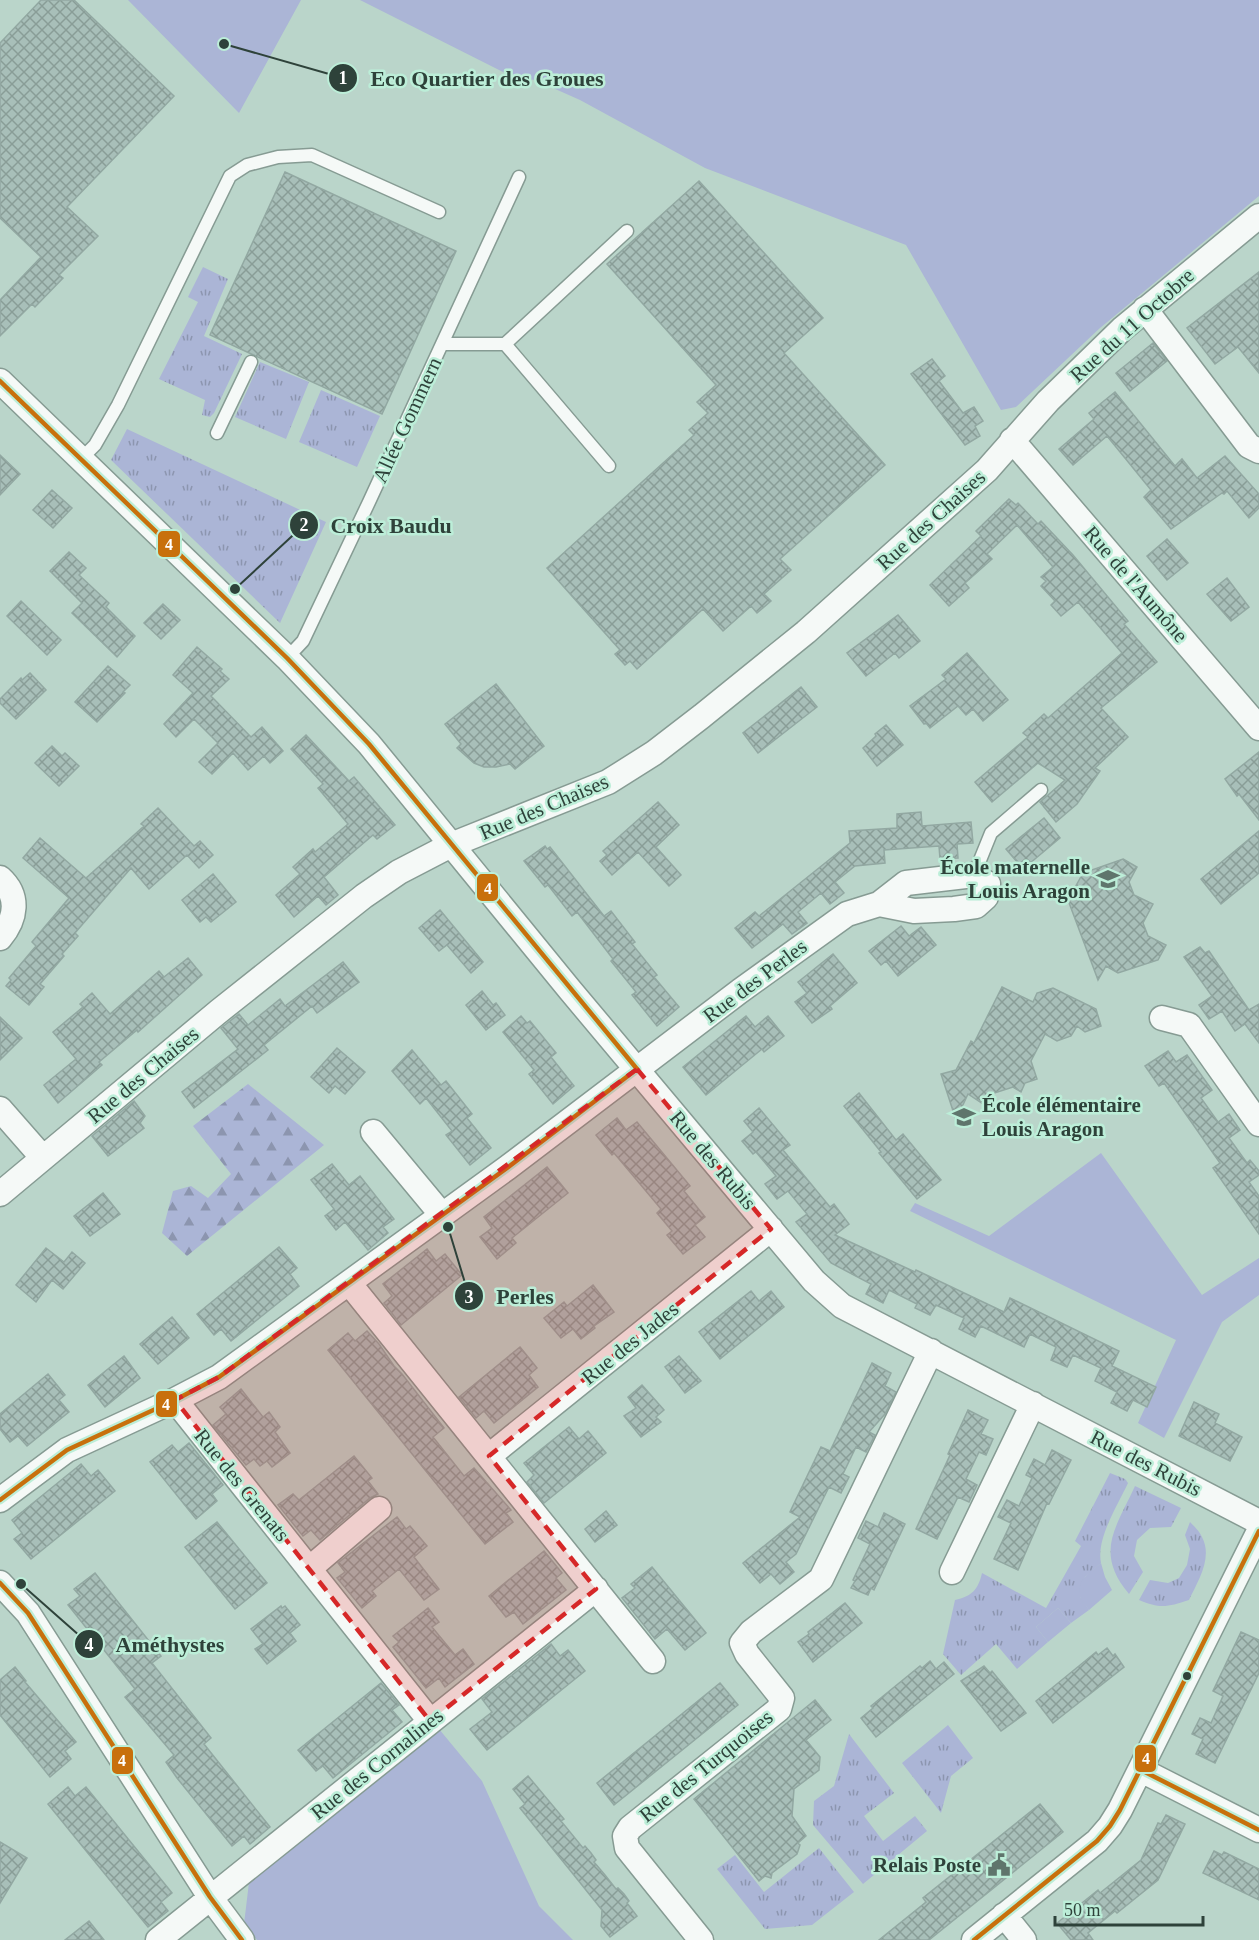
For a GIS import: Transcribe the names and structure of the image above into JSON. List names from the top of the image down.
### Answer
{
  "streets": {
    "street": [
      "Rue du 11 Octobre",
      "Rue des Chaises",
      "Rue de l'Aumône",
      "Rue des Perles",
      "Rue des Rubis",
      "Rue des Jades",
      "Rue des Grenats",
      "Rue des Cornalines",
      "Rue des Turquoises"
    ],
    "lane": ["Allée Gommern"]
  },
  "crossings": [
    ["Rue du 11 Octobre", "Rue des Chaises"],
    ["Rue du 11 Octobre", "Rue de l'Aumône"],
    ["Allée Gommern", "Rue des Rubis"],
    ["Rue des Chaises", "Rue de l'Aumône"],
    ["Rue des Chaises", "Rue des Rubis"],
    ["Rue des Perles", "Rue des Rubis"],
    ["Rue des Perles", "Rue des Grenats"],
    ["Rue des Rubis", "Rue des Jades"],
    ["Rue des Rubis", "Rue des Turquoises"],
    ["Rue des Grenats", "Rue des Cornalines"]
  ],
  "places": {
    "other": [
      "Eco Quartier des Groues",
      "Croix Baudu",
      "Perles",
      "Améthystes"
    ],
    "school or university": ["École maternelle Louis Aragon", "École élémentaire Louis Aragon"],
    "public building": ["Relais Poste"]
  },
  "lines": ["transit line 4"],
  "scale_bar": "50 m"
}
